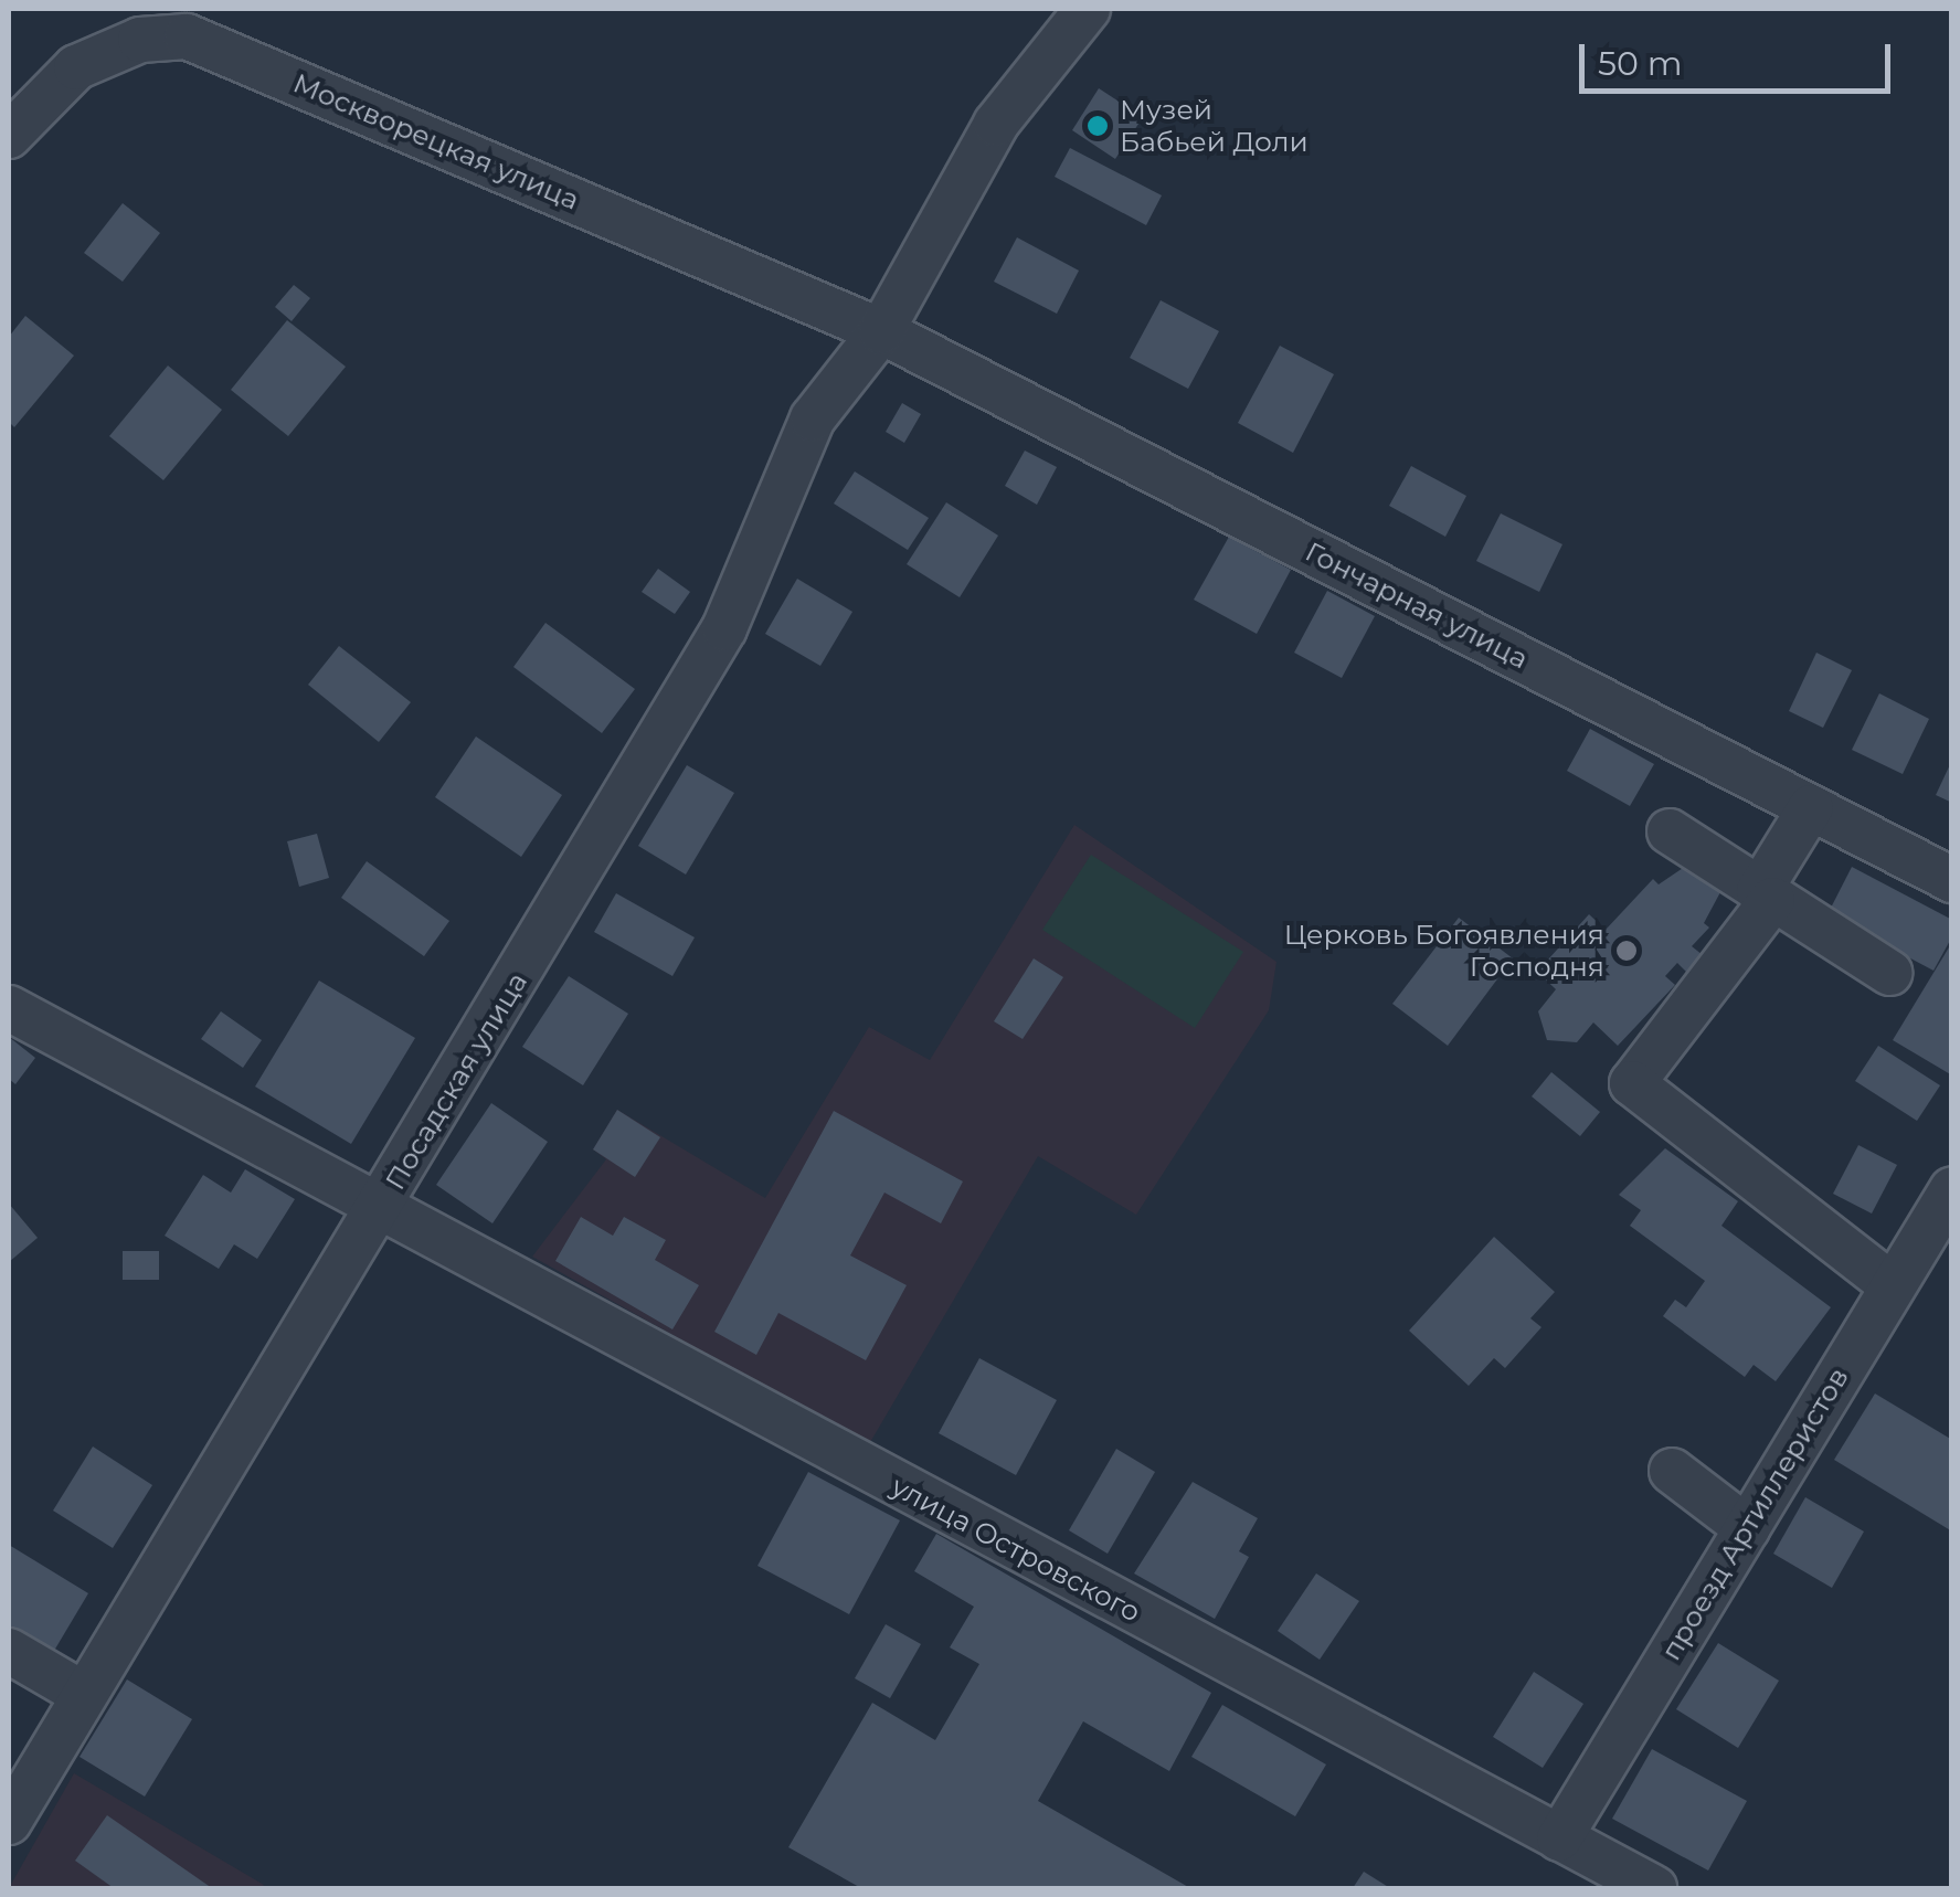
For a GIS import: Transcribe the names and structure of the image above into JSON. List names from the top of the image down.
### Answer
{
  "streets": {
    "street": [
      "Москворецкая улица",
      "Гончарная улица",
      "Посадская улица",
      "проезд Артиллеристов",
      "улица Островского"
    ]
  },
  "crossings": [
    ["Москворецкая улица", "Гончарная улица"],
    ["Москворецкая улица", "Посадская улица"],
    ["Гончарная улица", "Посадская улица"],
    ["Посадская улица", "улица Островского"],
    ["проезд Артиллеристов", "улица Островского"]
  ],
  "places": ["Музей Бабьей Доли", "Церковь Богоявления Господня"],
  "scale_bar": "50 m"
}
